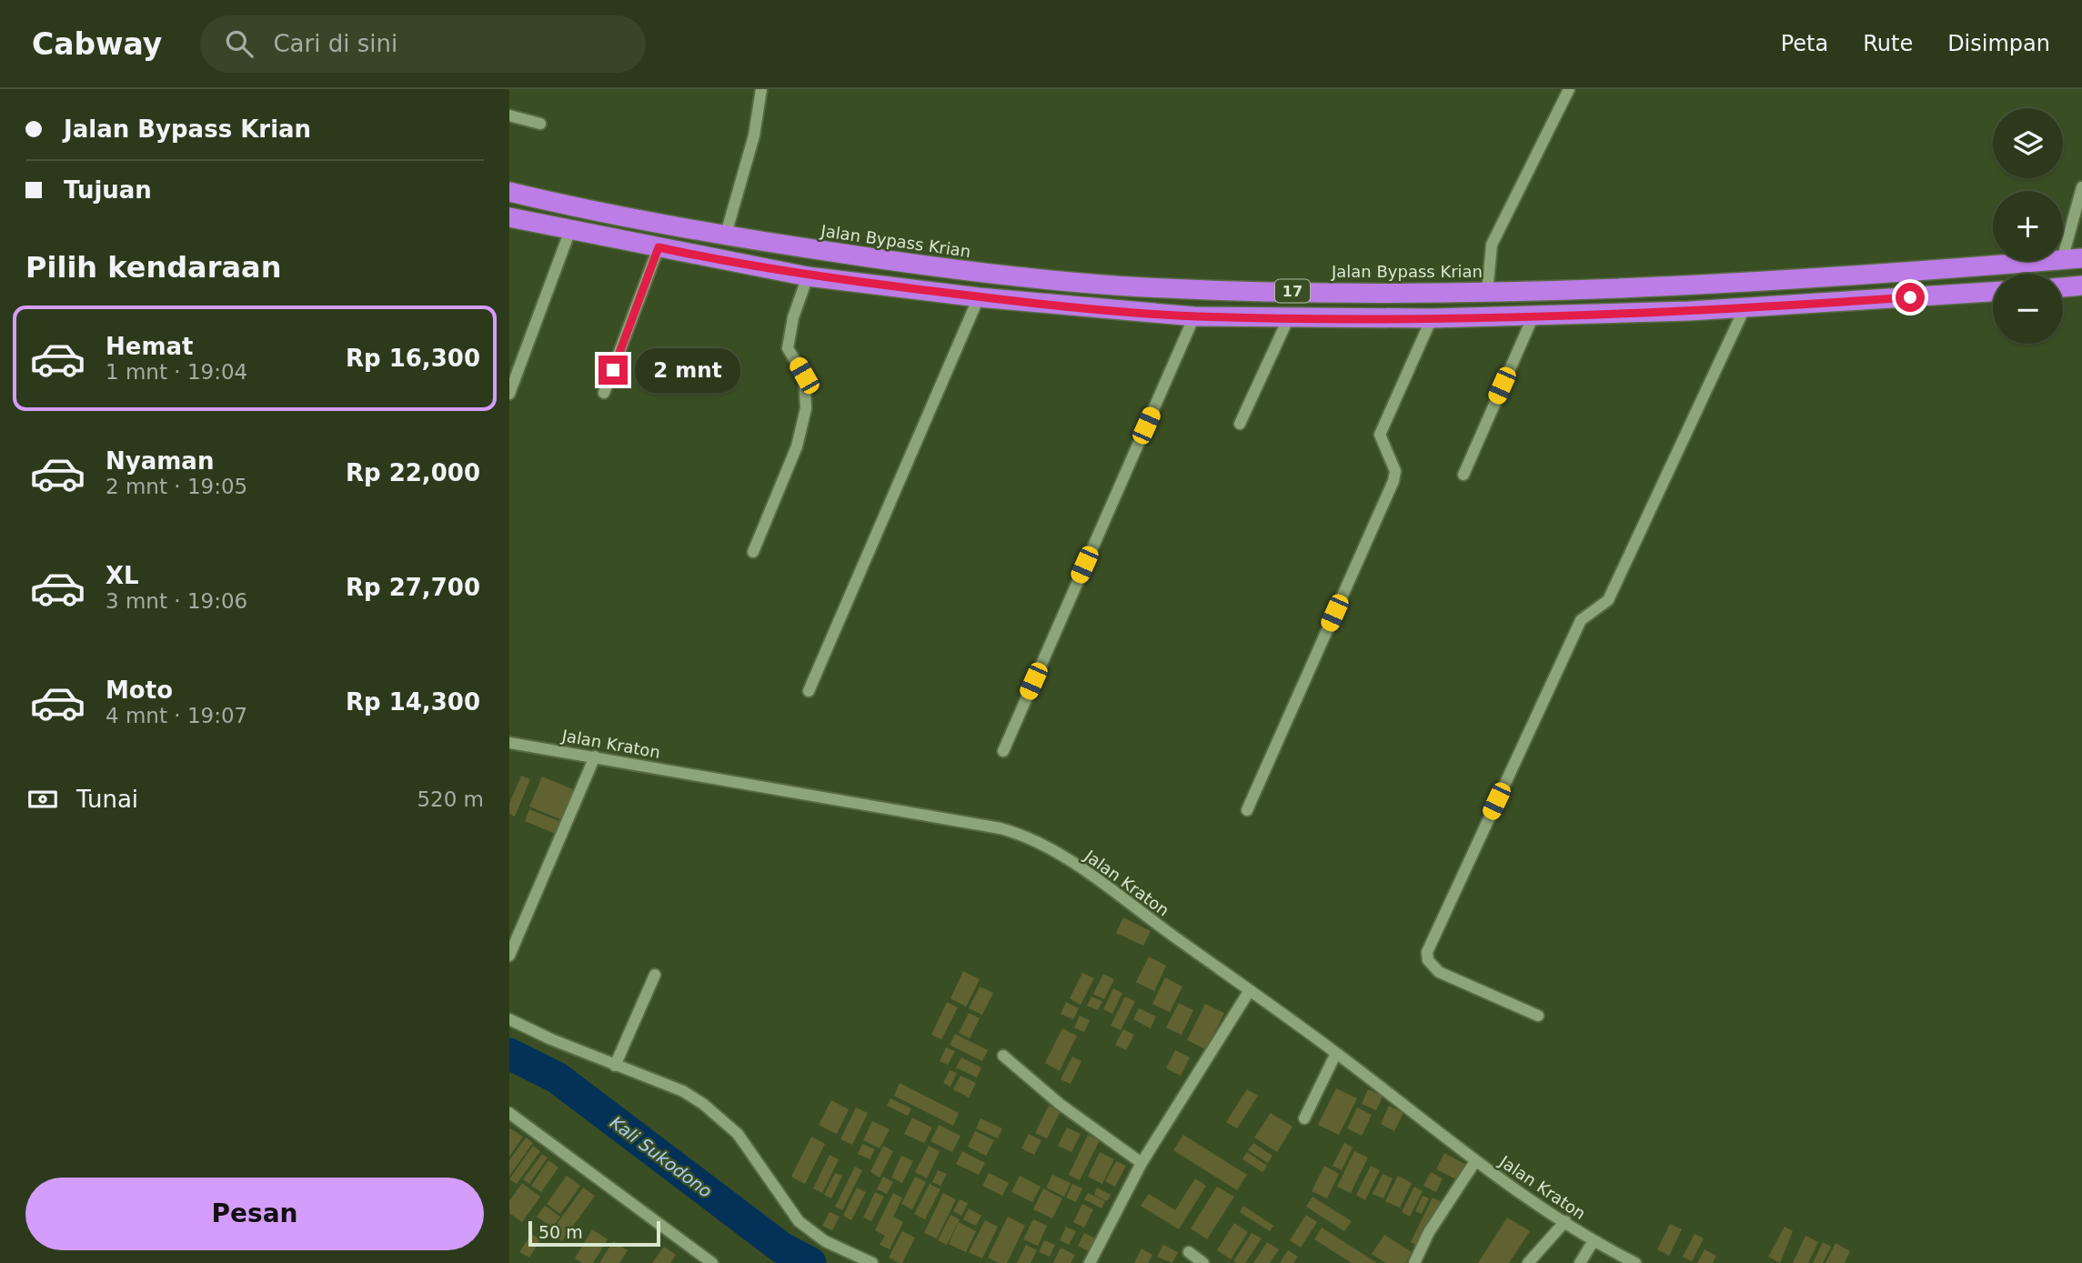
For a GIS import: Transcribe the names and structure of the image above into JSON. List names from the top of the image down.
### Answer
{
  "streets": {
    "highway": ["Jalan Bypass Krian", "17"],
    "street": ["Jalan Kraton"]
  },
  "water": ["Kali Sukodono"],
  "scale_bar": "50 m",
  "page": {
    "header": "Cabway",
    "search": "Cari di sini",
    "nav": ["Peta", "Rute", "Disimpan"],
    "banner": ["Jalan Bypass Krian", "Tujuan"],
    "map_buttons": ["+", "−"],
    "heading": "Pilih kendaraan",
    "list": [
      {
        "name": "Hemat",
        "note": "1 mnt · 19:04",
        "value": "Rp 16,300"
      },
      {
        "name": "Nyaman",
        "note": "2 mnt · 19:05",
        "value": "Rp 22,000"
      },
      {
        "name": "XL",
        "note": "3 mnt · 19:06",
        "value": "Rp 27,700"
      },
      {
        "name": "Moto",
        "note": "4 mnt · 19:07",
        "value": "Rp 14,300"
      }
    ],
    "bubble": "2 mnt",
    "pay": ["Tunai", "520 m"],
    "buttons": "Pesan",
    "scale": "50 m"
  }
}
